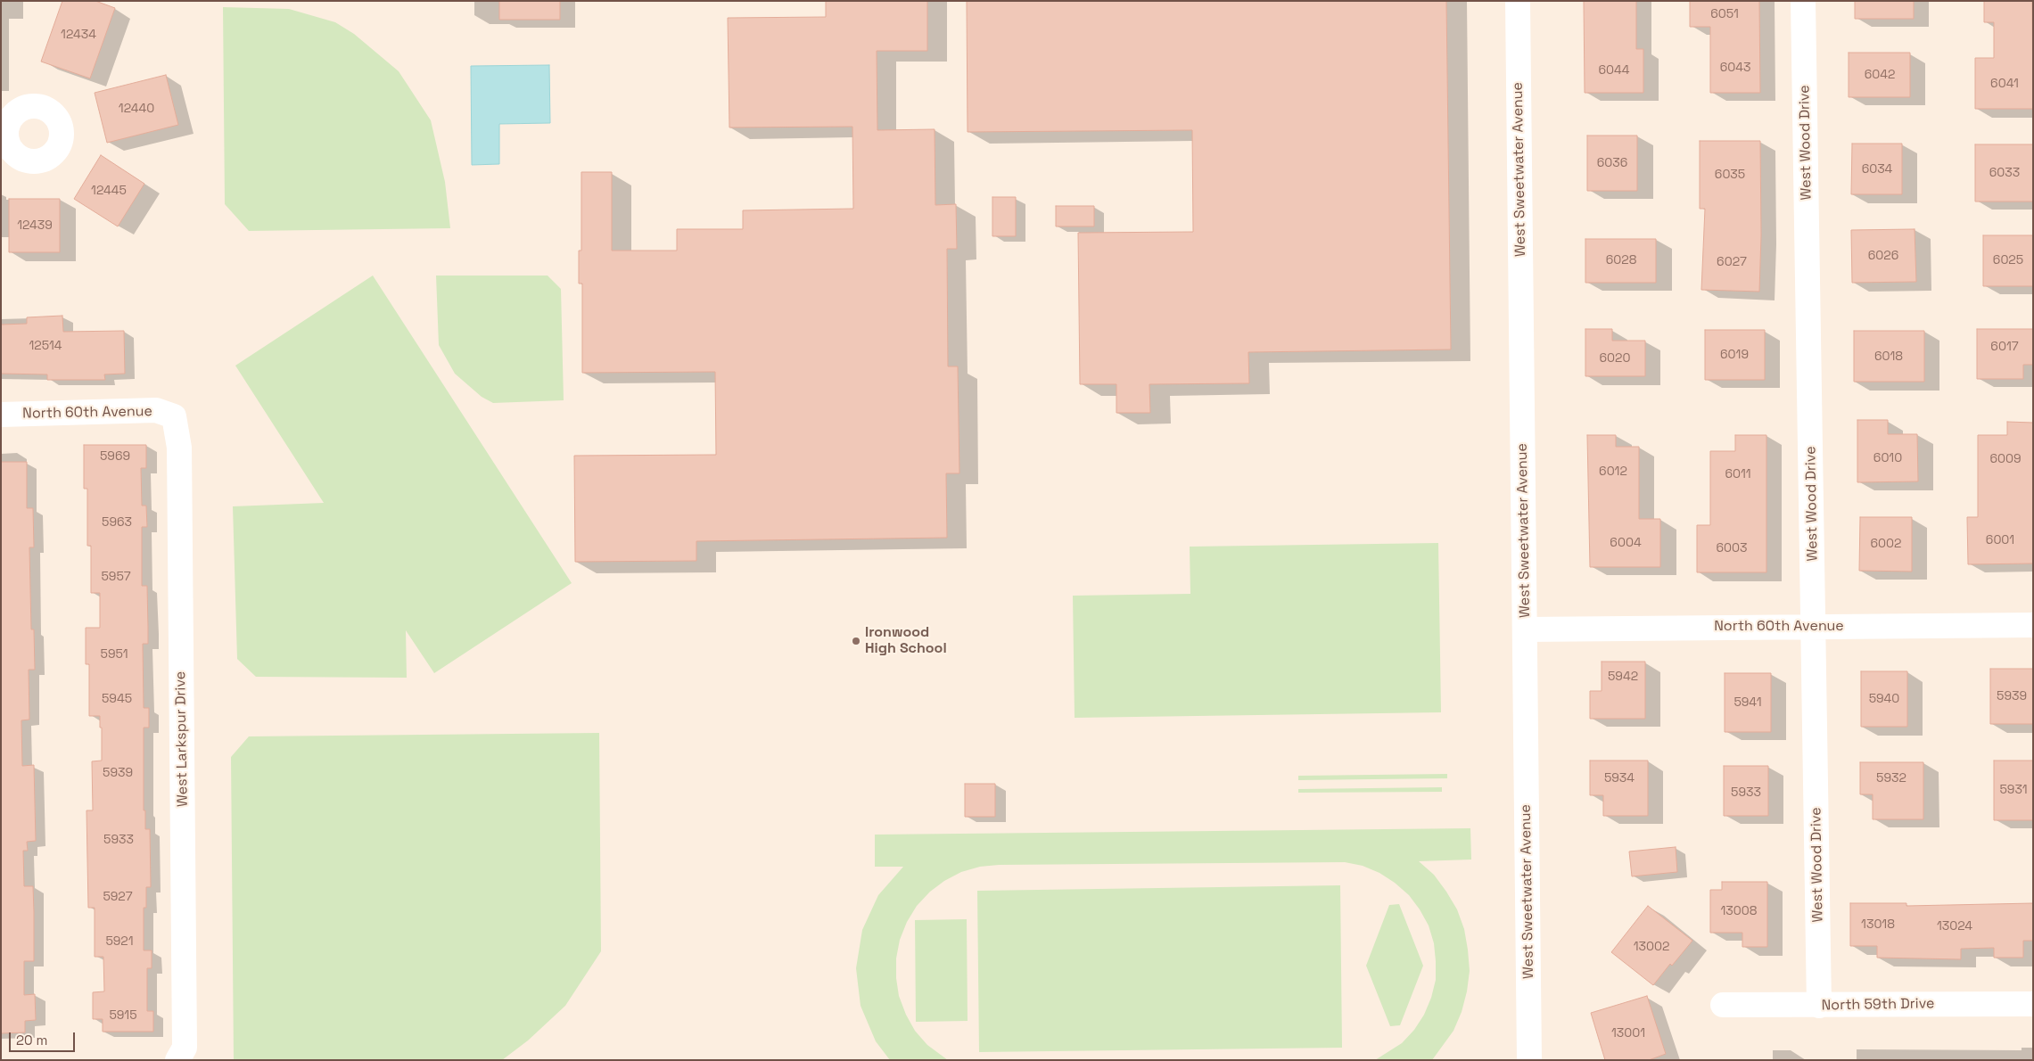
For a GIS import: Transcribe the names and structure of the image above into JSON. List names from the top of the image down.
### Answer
{
  "streets": {
    "street": [
      "West Wood Drive",
      "West Sweetwater Avenue",
      "North 60th Avenue",
      "West Larkspur Drive",
      "North 59th Drive"
    ]
  },
  "crossings": [
    ["West Wood Drive", "North 60th Avenue"],
    ["West Wood Drive", "North 59th Drive"],
    ["West Sweetwater Avenue", "North 60th Avenue"],
    ["North 60th Avenue", "West Larkspur Drive"]
  ],
  "places": ["Ironwood High School"],
  "house_numbers": [
    "6051",
    "12434",
    "6043",
    "6044",
    "6042",
    "6041",
    "12440",
    "6036",
    "6034",
    "6033",
    "6035",
    "12445",
    "12439",
    "6026",
    "6028",
    "6025",
    "6027",
    "12514",
    "6017",
    "6019",
    "6018",
    "6020",
    "5969",
    "6010",
    "6009",
    "6012",
    "6011",
    "5963",
    "6001",
    "6004",
    "6002",
    "6003",
    "5957",
    "5951",
    "5942",
    "5939",
    "5945",
    "5940",
    "5941",
    "5939",
    "5934",
    "5932",
    "5931",
    "5933",
    "5933",
    "5927",
    "13008",
    "13018",
    "13024",
    "5921",
    "13002",
    "5915",
    "13001"
  ],
  "scale_bar": "20 m"
}
